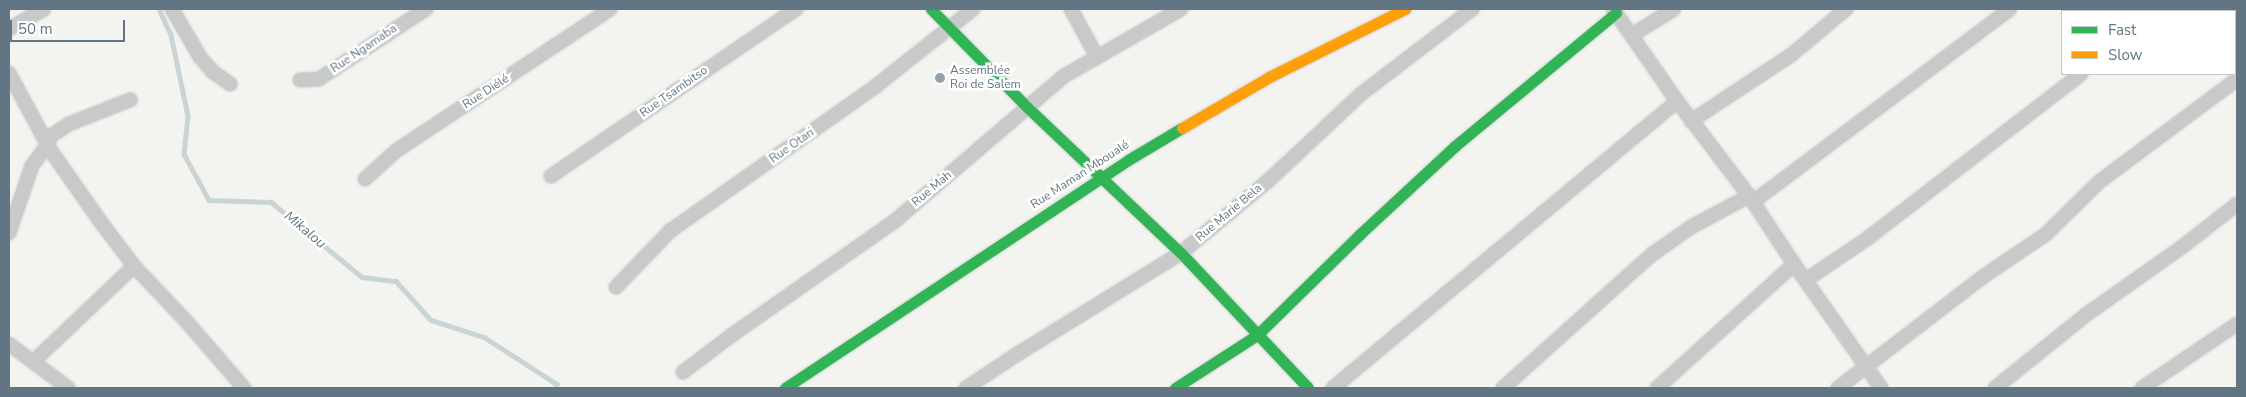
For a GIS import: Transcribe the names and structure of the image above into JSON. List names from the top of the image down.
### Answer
{
  "streets": {
    "main road": ["Rue Maman Mboualé"],
    "street": [
      "Rue Ngamaba",
      "Rue Diélé",
      "Rue Tsambitso",
      "Rue Otari",
      "Rue Mah",
      "Rue Marie Bela"
    ]
  },
  "water": ["Mikalou"],
  "places": ["Assemblée Roi de Salem"],
  "legend": ["Fast", "Slow"],
  "scale_bar": "50 m"
}
